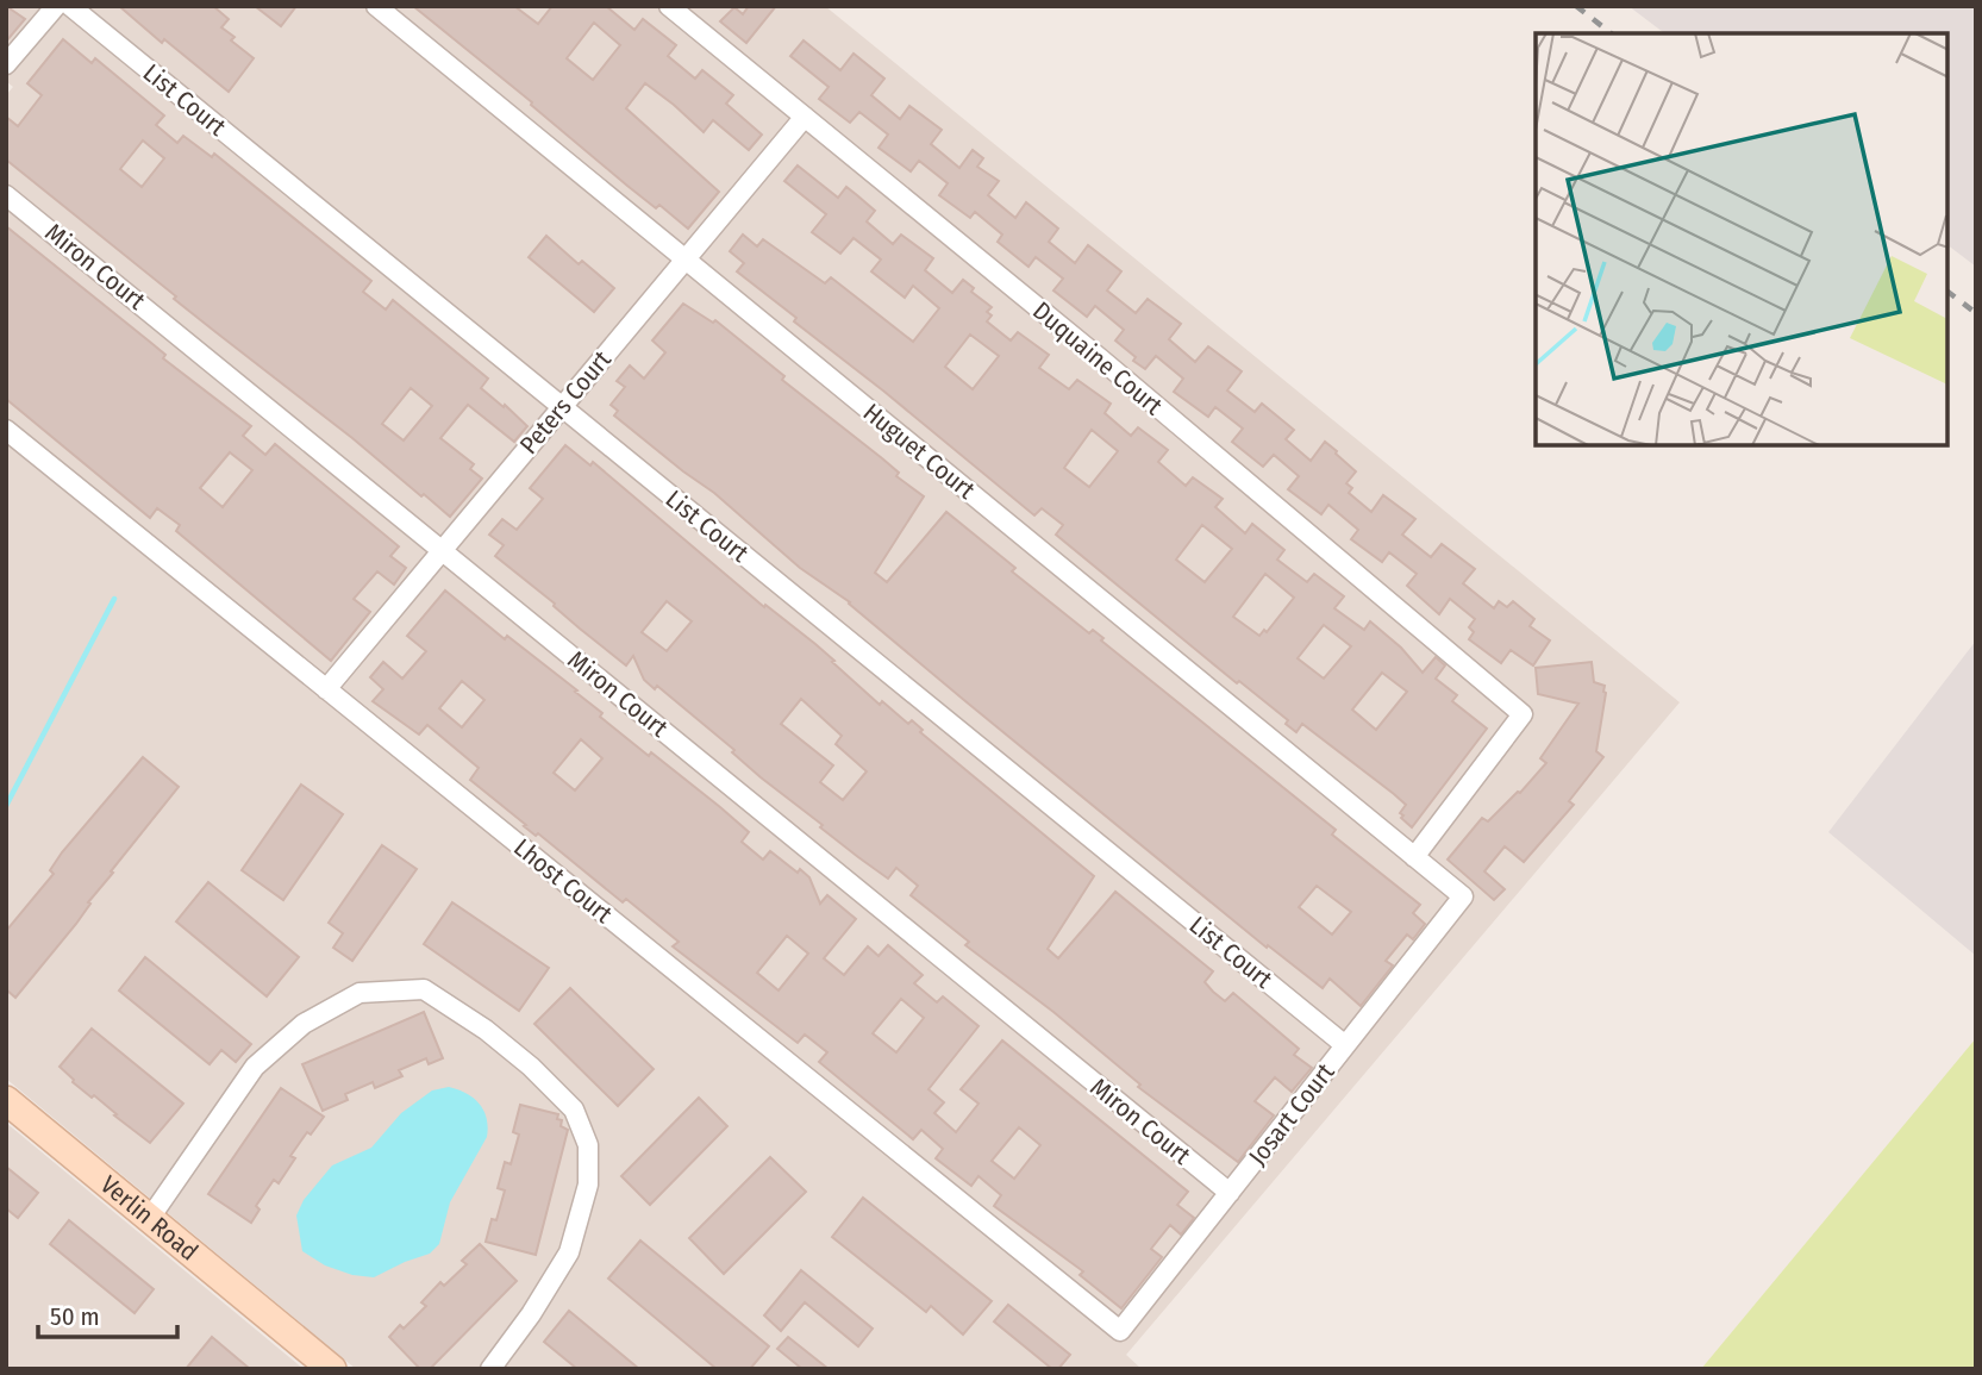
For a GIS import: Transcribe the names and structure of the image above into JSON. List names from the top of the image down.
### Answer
{
  "streets": {
    "street": [
      "List Court",
      "Miron Court",
      "Duquaine Court",
      "Peters Court",
      "Huguet Court",
      "Lhost Court",
      "Josart Court",
      "Verlin Road"
    ]
  },
  "crossings": [
    ["List Court", "Peters Court"],
    ["List Court", "Josart Court"],
    ["Miron Court", "Peters Court"],
    ["Miron Court", "Josart Court"],
    ["Duquaine Court", "Peters Court"],
    ["Duquaine Court", "Huguet Court"],
    ["Peters Court", "Huguet Court"],
    ["Peters Court", "Lhost Court"],
    ["Huguet Court", "Josart Court"],
    ["Lhost Court", "Josart Court"]
  ],
  "scale_bar": "50 m"
}
